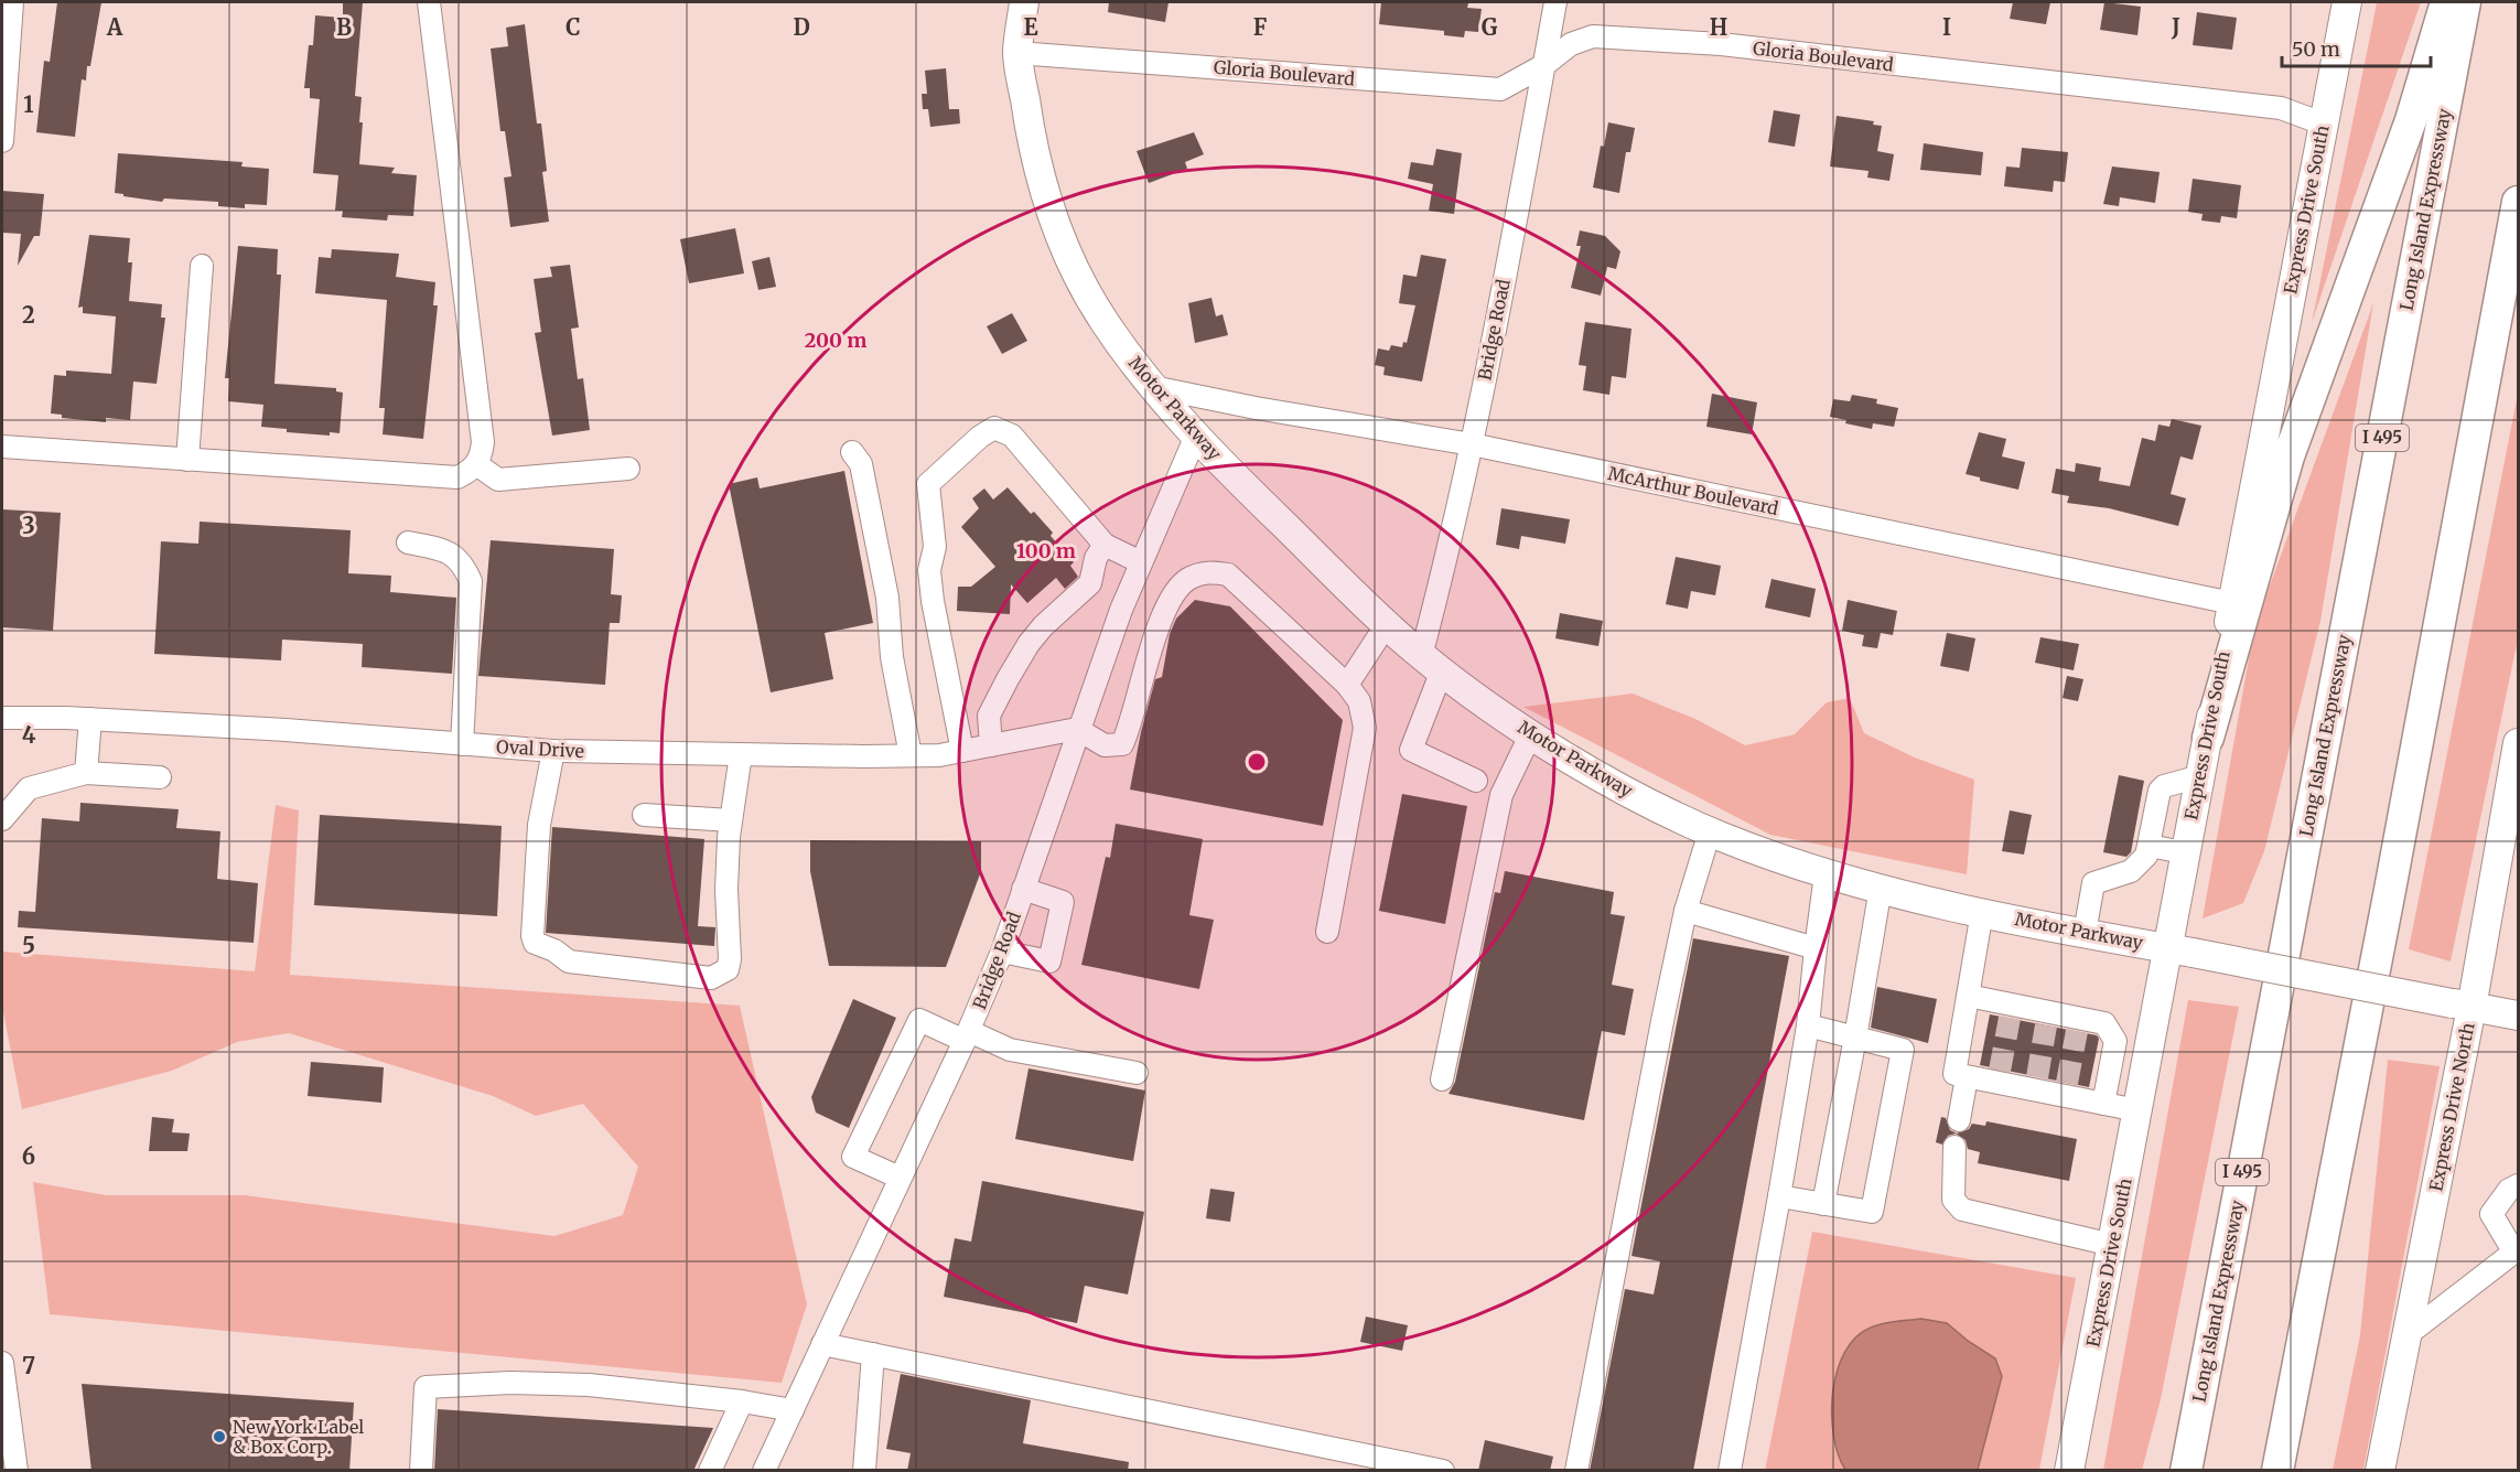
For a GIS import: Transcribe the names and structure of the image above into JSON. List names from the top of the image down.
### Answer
{
  "streets": {
    "highway": ["Long Island Expressway", "I 495"],
    "main road": ["Express Drive South", "Motor Parkway", "Express Drive North"],
    "street": [
      "Gloria Boulevard",
      "Bridge Road",
      "McArthur Boulevard",
      "Oval Drive"
    ]
  },
  "crossings": [
    ["Gloria Boulevard", "Express Drive South"],
    ["Gloria Boulevard", "Bridge Road"],
    ["Gloria Boulevard", "Motor Parkway"],
    ["Express Drive South", "Motor Parkway"],
    ["Express Drive South", "McArthur Boulevard"],
    ["Bridge Road", "Motor Parkway"],
    ["Bridge Road", "McArthur Boulevard"],
    ["Bridge Road", "Oval Drive"],
    ["Motor Parkway", "McArthur Boulevard"],
    ["Motor Parkway", "Express Drive North"]
  ],
  "places": ["New York Label & Box Corp."],
  "scale_bar": "50 m",
  "grid": {
    "columns": [
      "A",
      "B",
      "C",
      "D",
      "E",
      "F",
      "G",
      "H",
      "I",
      "J"
    ],
    "rows": [
      "1",
      "2",
      "3",
      "4",
      "5",
      "6",
      "7"
    ]
  },
  "rings": ["200 m", "100 m"]
}
